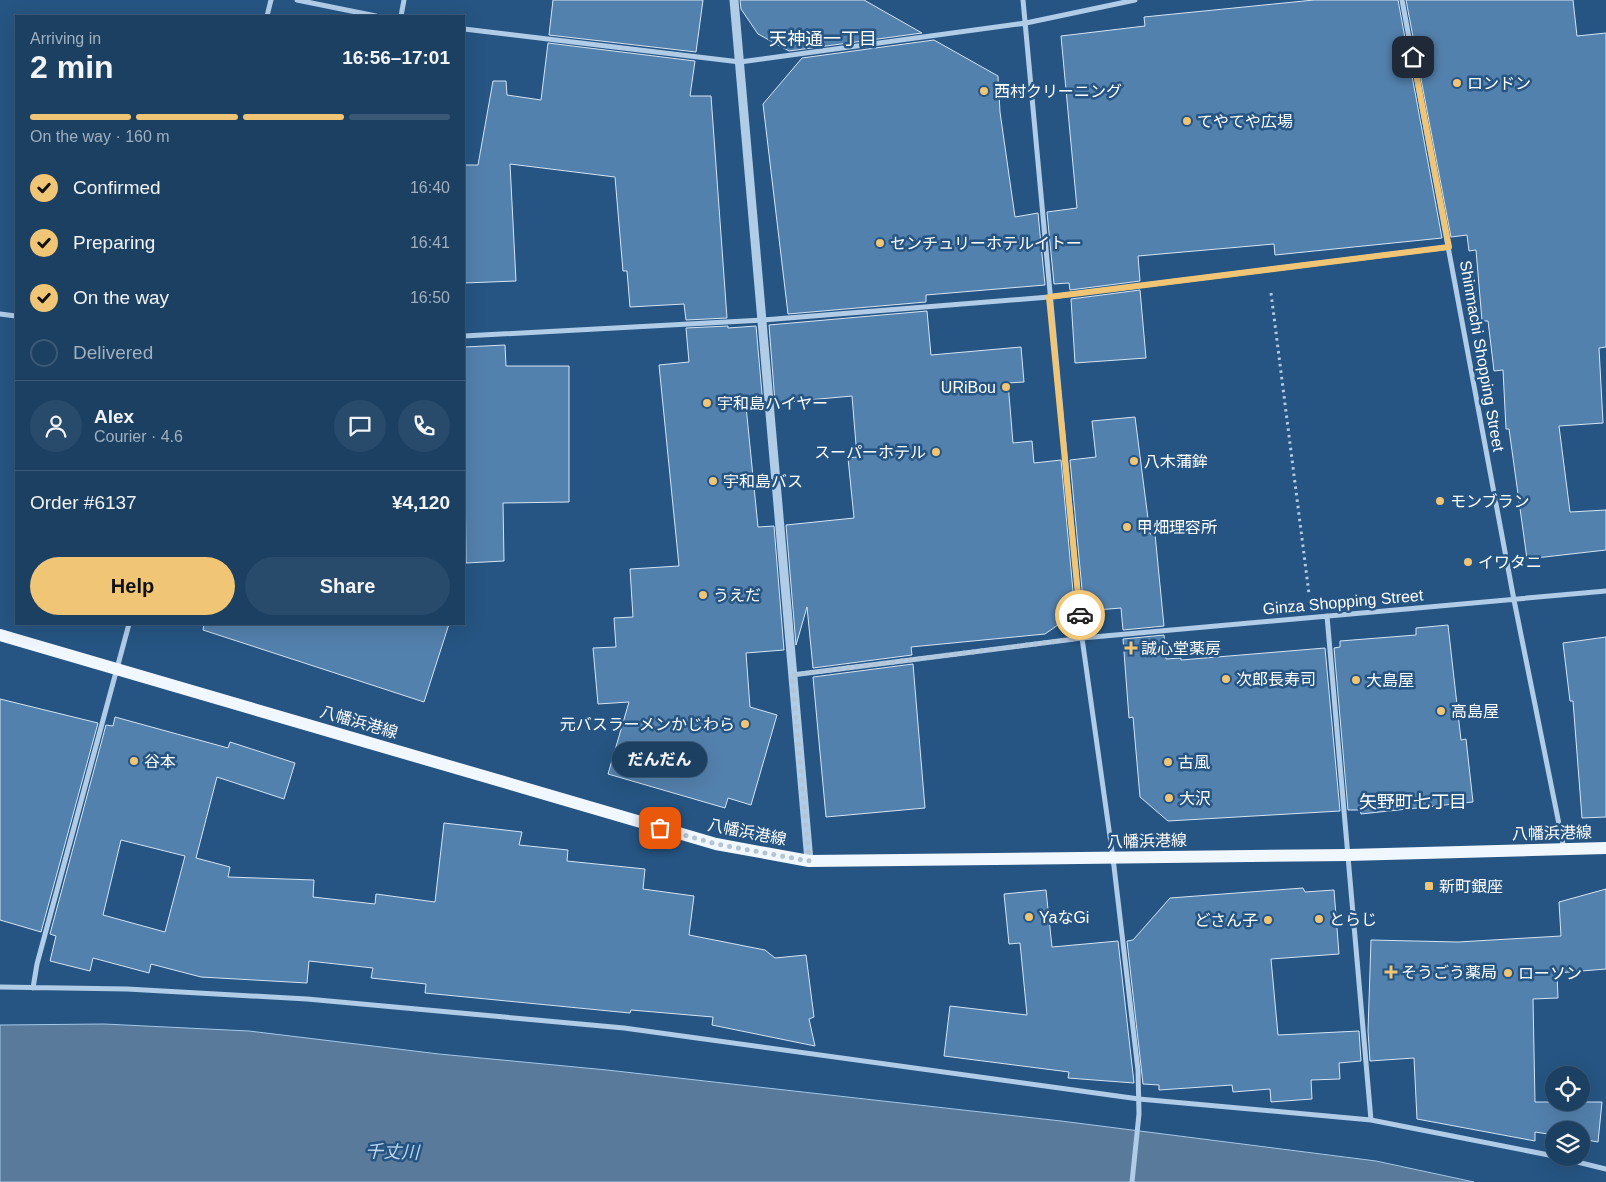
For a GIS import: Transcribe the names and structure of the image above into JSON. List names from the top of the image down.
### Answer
{
  "streets": {
    "main road": ["八幡浜港線"],
    "street": ["Shinmachi Shopping Street", "Ginza Shopping Street"]
  },
  "crossings": [
    ["Shinmachi Shopping Street", "Ginza Shopping Street"],
    ["Shinmachi Shopping Street", "八幡浜港線"]
  ],
  "districts": ["天神通一丁目", "矢野町七丁目"],
  "water": ["千丈川"],
  "places": {
    "other": [
      "ロンドン",
      "西村クリーニング",
      "てやてや広場",
      "センチュリーホテルイトー",
      "URiBou",
      "宇和島ハイヤー",
      "スーパーホテル",
      "八木蒲鉾",
      "宇和島バス",
      "モンブラン",
      "甲畑理容所",
      "イワタニ",
      "うえだ",
      "次郎長寿司",
      "大島屋",
      "高島屋",
      "元バスラーメンかじわら",
      "谷本",
      "古風",
      "大沢",
      "だんだん",
      "YaなGi",
      "とらじ",
      "どさん子",
      "ローソン"
    ],
    "health": ["誠心堂薬房", "そうごう薬局"],
    "transit": ["新町銀座"]
  },
  "page": {
    "heading": ["2 min", "Arriving in", "16:56–17:01"],
    "panel": [
      "Alex",
      "Courier · 4.6",
      "Order #6137",
      "¥4,120"
    ],
    "bar": "On the way · 160 m",
    "list": [
      ["Confirmed", "16:40"],
      ["Preparing", "16:41"],
      ["On the way", "16:50"],
      "Delivered"
    ],
    "buttons": ["Help", "Share"],
    "bubble": "だんだん"
  }
}
